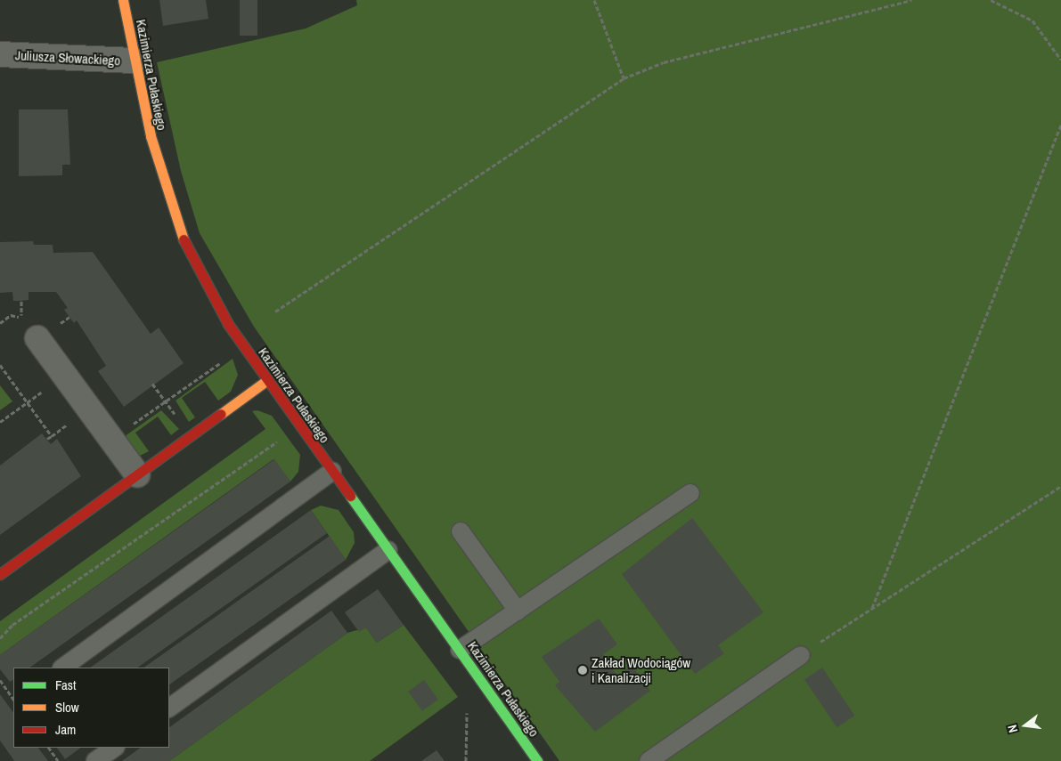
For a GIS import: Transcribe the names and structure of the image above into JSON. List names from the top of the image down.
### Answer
{
  "streets": {
    "street": ["Juliusza Słowackiego", "Kazimierza Pułaskiego"]
  },
  "crossings": [
    ["Juliusza Słowackiego", "Kazimierza Pułaskiego"]
  ],
  "places": ["Zakład Wodociągów i Kanalizacji"],
  "legend": ["Fast", "Slow", "Jam"],
  "north": "left"
}
